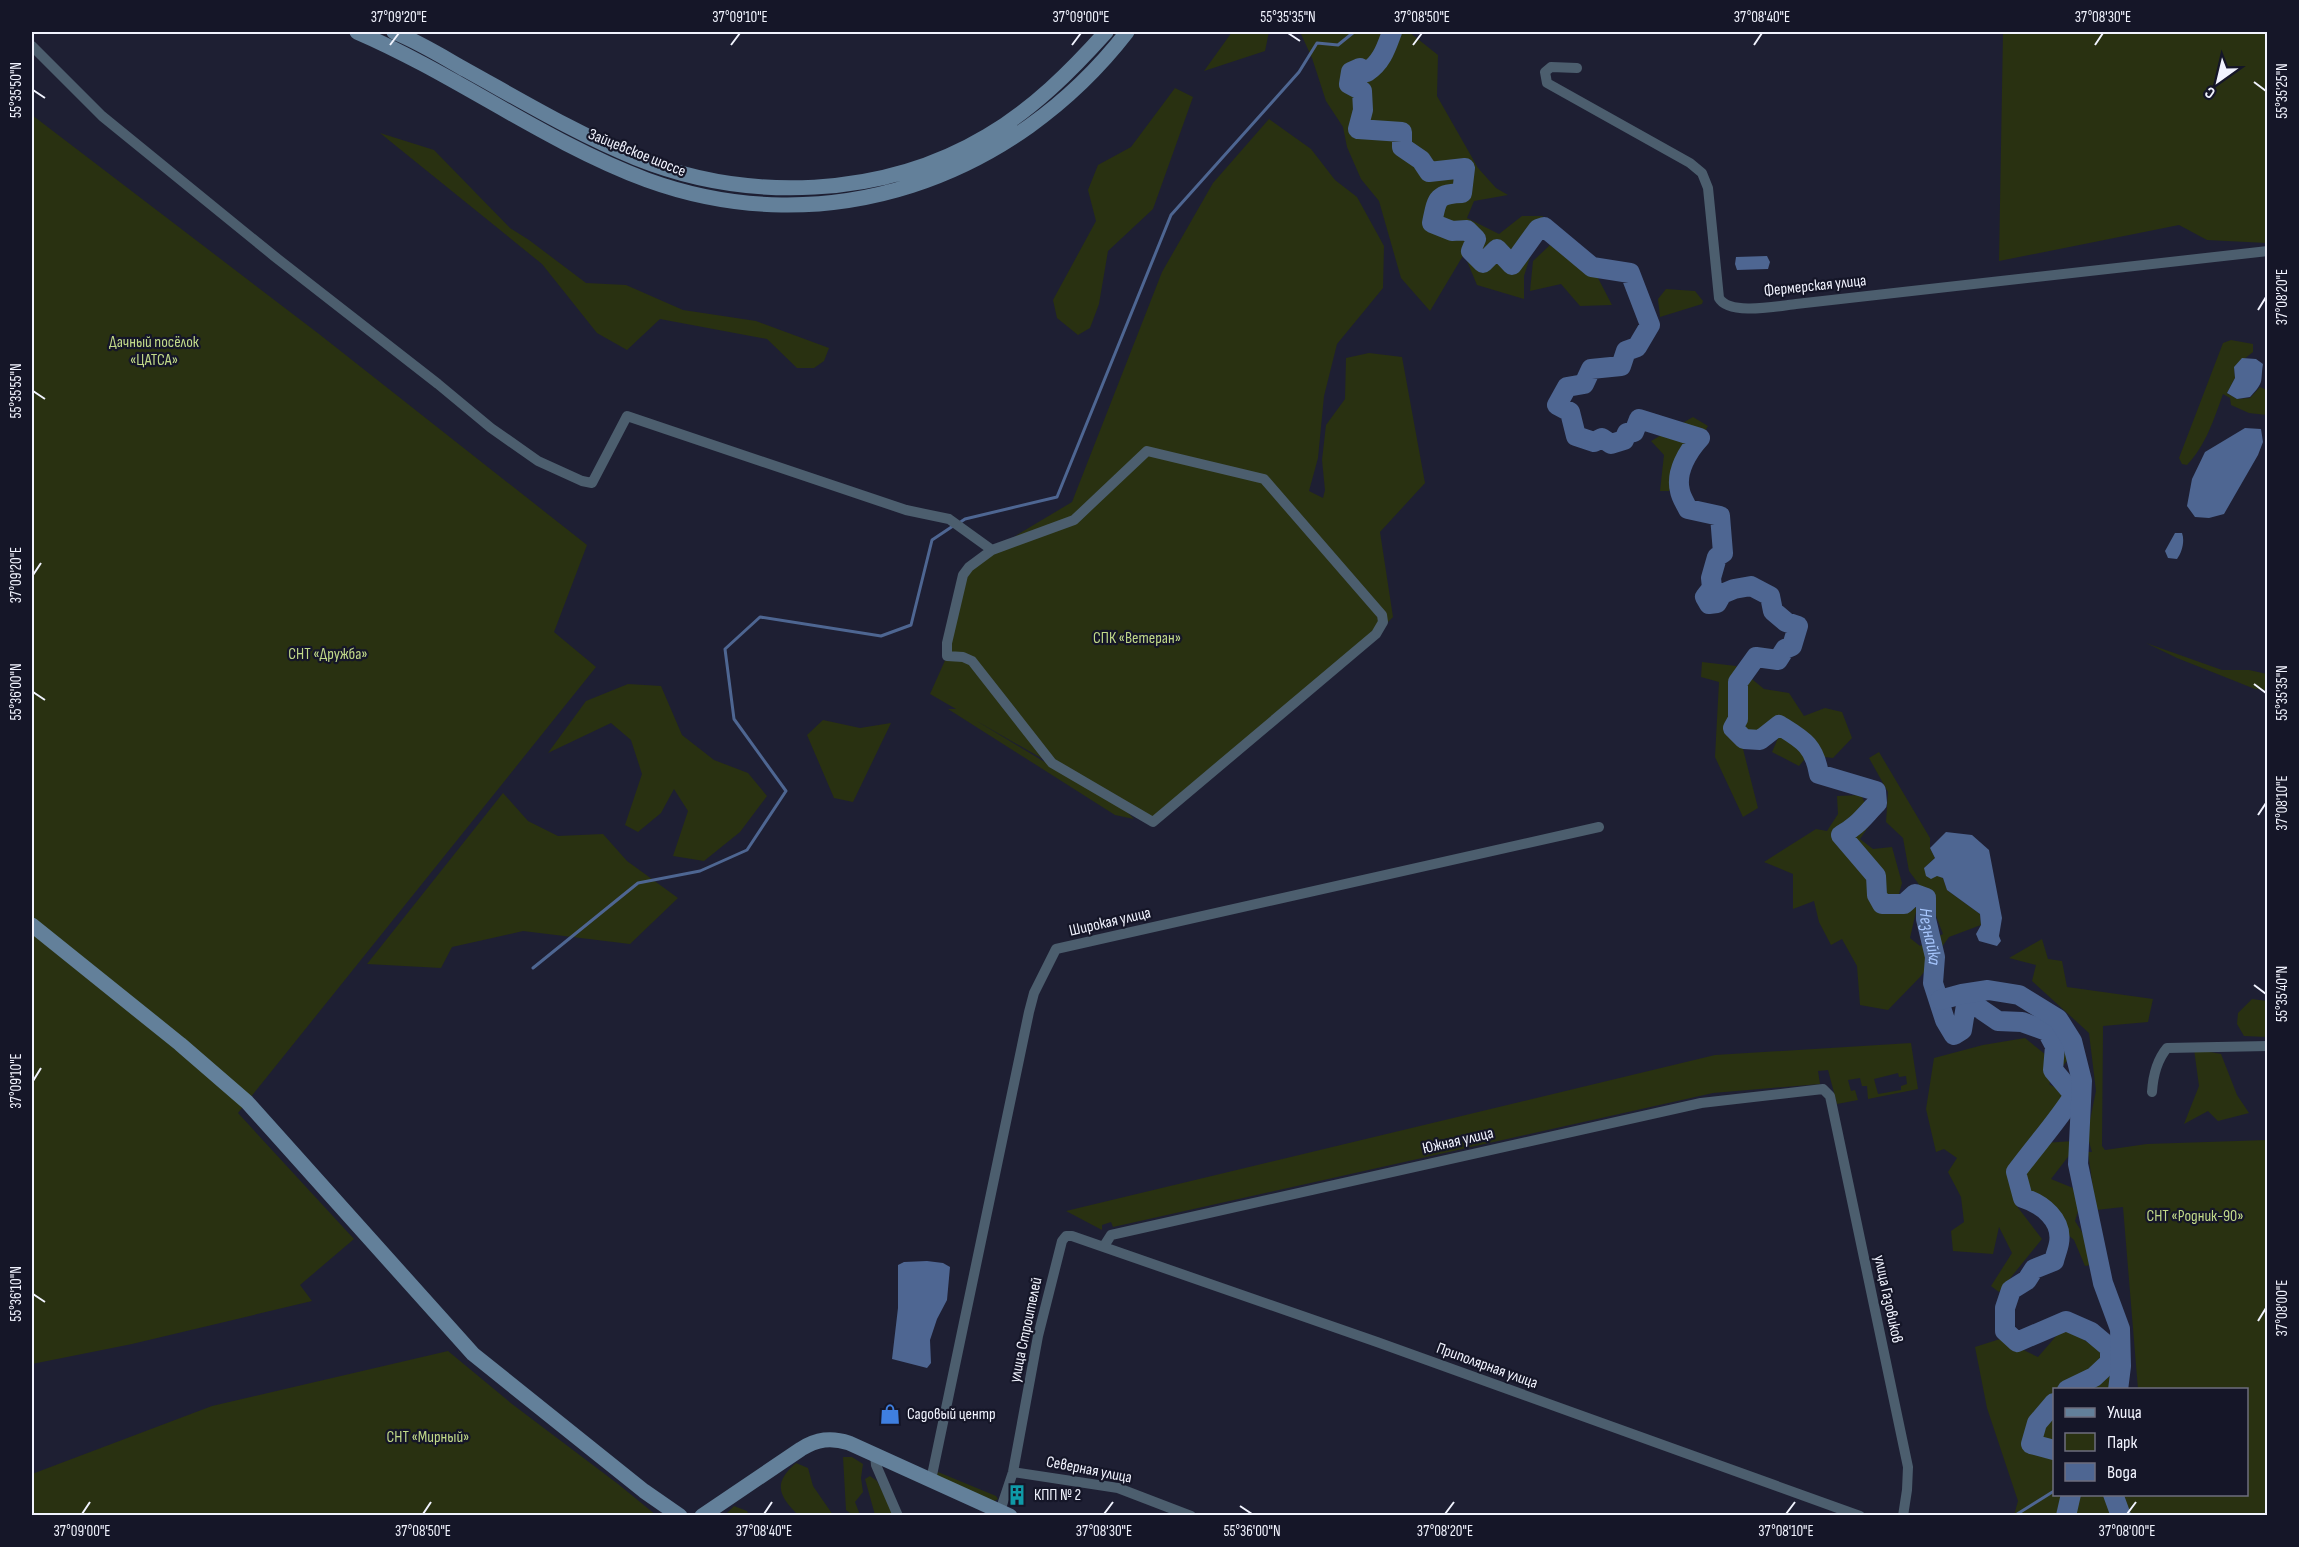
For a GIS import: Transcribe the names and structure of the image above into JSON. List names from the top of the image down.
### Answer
{
  "streets": {
    "main road": ["Зайцевское шоссе"],
    "street": [
      "Фермерская улица",
      "Широкая улица",
      "Южная улица",
      "улица Газовиков",
      "улица Строителей",
      "Приполярная улица",
      "Северная улица"
    ]
  },
  "crossings": [
    ["Южная улица", "улица Газовиков"],
    ["Южная улица", "улица Строителей"],
    ["Южная улица", "Приполярная улица"],
    ["улица Строителей", "Приполярная улица"],
    ["улица Строителей", "Северная улица"]
  ],
  "water": ["Незнайка"],
  "parks": [
    "Дачный посёлок «ЦАТСА»",
    "СПК «Ветеран»",
    "СНТ «Дружба»",
    "СНТ «Родник-90»",
    "СНТ «Мирный»"
  ],
  "places": {
    "shop": ["Садовый центр"],
    "building": ["КПП № 2"]
  },
  "legend": ["Улица", "Парк", "Вода"],
  "north": "bottom left",
  "coordinates": [
    "37°09'20\"E",
    "37°09'10\"E",
    "37°09'00\"E",
    "55°35'35\"N",
    "37°08'50\"E",
    "37°08'40\"E",
    "37°08'30\"E",
    "55°35'50\"N",
    "55°35'25\"N",
    "37°08'20\"E",
    "55°35'55\"N",
    "55°36'00\"N",
    "37°08'10\"E",
    "55°35'40\"N",
    "55°36'10\"N",
    "37°08'00\"E"
  ]
}
